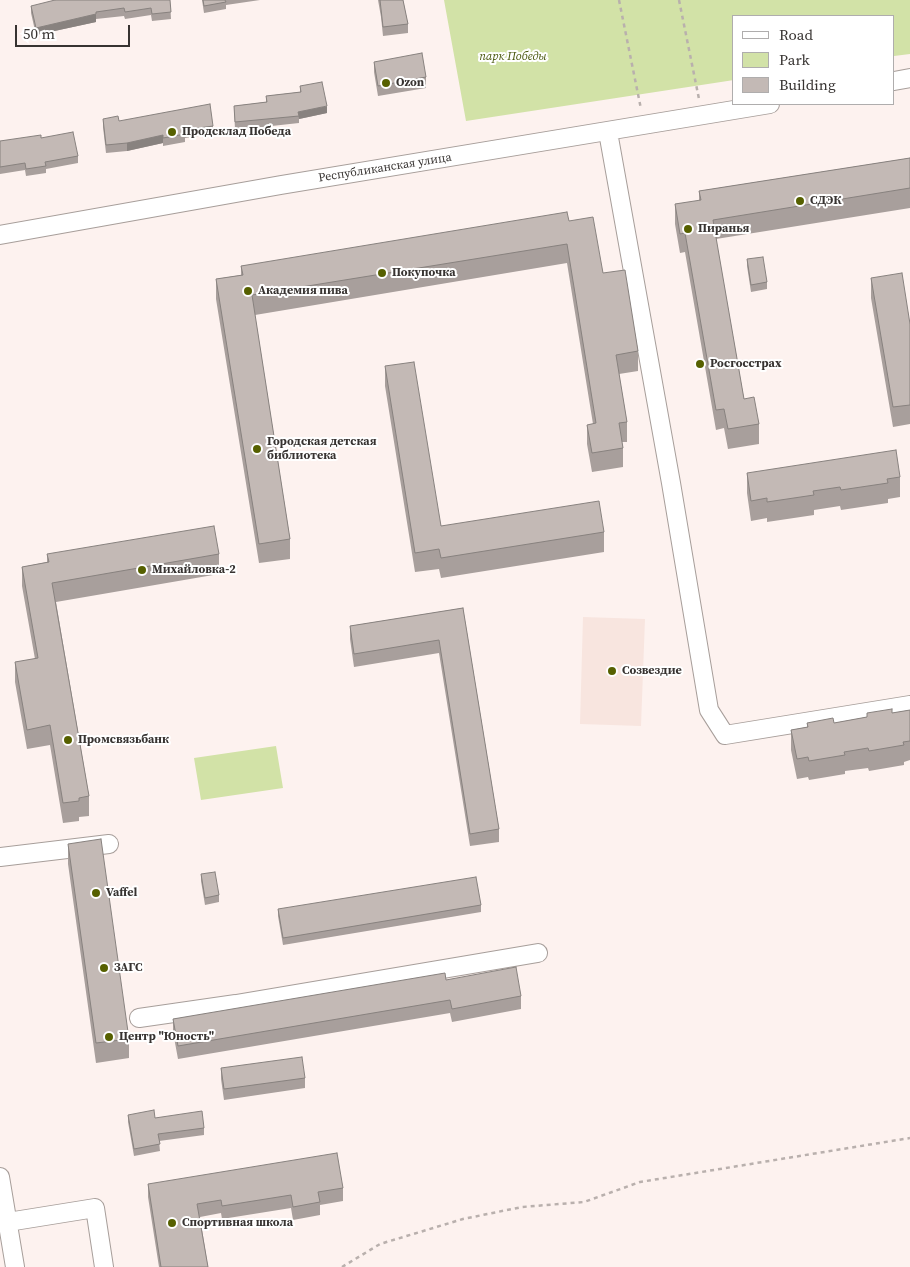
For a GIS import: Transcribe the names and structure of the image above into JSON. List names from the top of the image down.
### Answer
{
  "streets": {
    "street": ["Республиканская улица"]
  },
  "parks": ["парк Победы"],
  "places": [
    "Ozon",
    "Продсклад Победа",
    "СДЭК",
    "Пиранья",
    "Покупочка",
    "Академия пива",
    "Росгосстрах",
    "Городская детская библиотека",
    "Михайловка-2",
    "Созвездие",
    "Промсвязьбанк",
    "Vaffel",
    "ЗАГС",
    "Центр \"Юность\"",
    "Спортивная школа"
  ],
  "legend": ["Road", "Park", "Building"],
  "scale_bar": "50 m"
}
